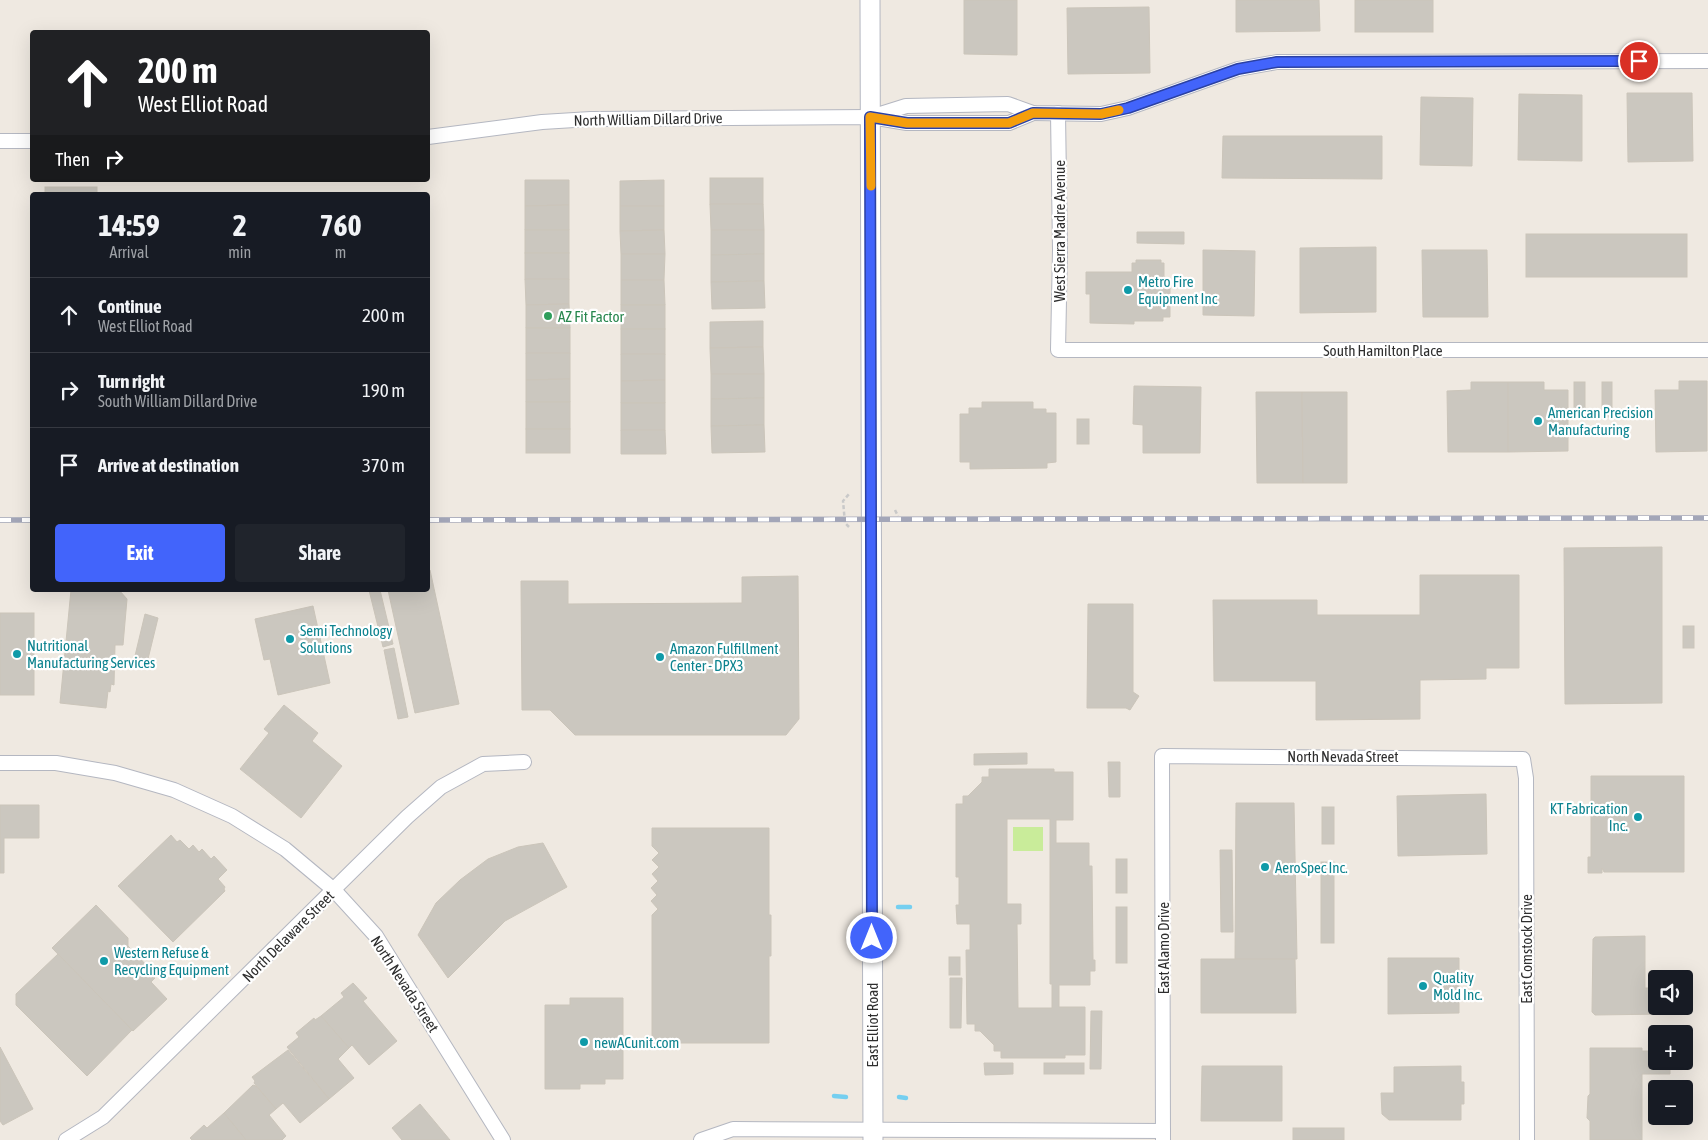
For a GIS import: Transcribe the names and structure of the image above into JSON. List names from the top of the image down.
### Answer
{
  "streets": {
    "main road": ["East Elliot Road"],
    "street": [
      "North William Dillard Drive",
      "West Sierra Madre Avenue",
      "South Hamilton Place",
      "North Nevada Street",
      "North Delaware Street",
      "East Alamo Drive",
      "East Comstock Drive"
    ]
  },
  "crossings": [
    ["North William Dillard Drive", "West Sierra Madre Avenue"],
    ["North William Dillard Drive", "East Elliot Road"],
    ["West Sierra Madre Avenue", "South Hamilton Place"],
    ["North Nevada Street", "North Delaware Street"],
    ["North Nevada Street", "East Alamo Drive"],
    ["North Nevada Street", "East Comstock Drive"]
  ],
  "places": [
    "Metro Fire Equipment Inc",
    "AZ Fit Factor",
    "American Precision Manufacturing",
    "Semi Technology Solutions",
    "Nutritional Manufacturing Services",
    "Amazon Fulfillment Center - DPX3",
    "KT Fabrication Inc.",
    "AeroSpec Inc.",
    "Western Refuse & Recycling Equipment",
    "Quality Mold Inc.",
    "newACunit.com"
  ],
  "page": {
    "turn": ["200 m", "West Elliot Road"],
    "then": "Then",
    "eta": [
      "14:59",
      "Arrival",
      "2",
      "min",
      "760",
      "m"
    ],
    "list": [
      {
        "name": "Continue",
        "note": "West Elliot Road",
        "value": "200 m"
      },
      {
        "name": "Turn right",
        "note": "South William Dillard Drive",
        "value": "190 m"
      },
      {
        "name": "Arrive at destination",
        "value": "370 m"
      }
    ],
    "buttons": ["Exit", "Share"],
    "map_buttons": ["+", "−"]
  }
}
